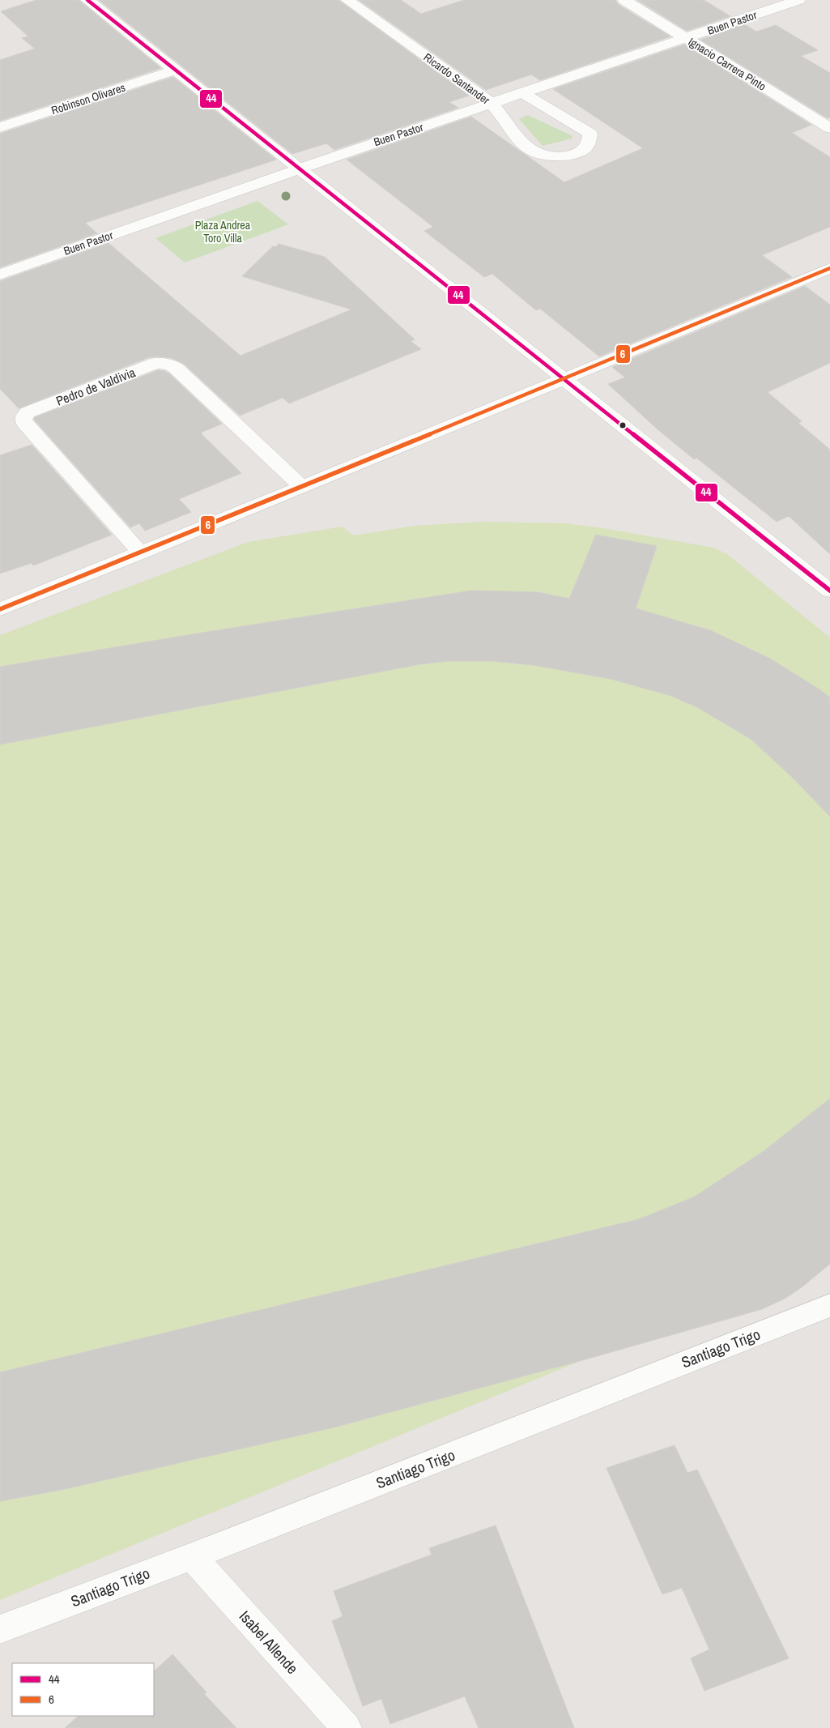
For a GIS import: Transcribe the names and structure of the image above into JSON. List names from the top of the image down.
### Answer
{
  "streets": {
    "street": [
      "Buen Pastor",
      "Ignacio Carrera Pinto",
      "Ricardo Santander",
      "Robinson Olivares",
      "Pedro de Valdivia",
      "Santiago Trigo",
      "Isabel Allende"
    ]
  },
  "crossings": [
    ["Buen Pastor", "Ignacio Carrera Pinto"],
    ["Buen Pastor", "Ricardo Santander"],
    ["Santiago Trigo", "Isabel Allende"]
  ],
  "parks": ["Plaza Andrea Toro Villa"],
  "lines": ["transit line 44", "transit line 6"],
  "legend": ["44", "6"]
}
